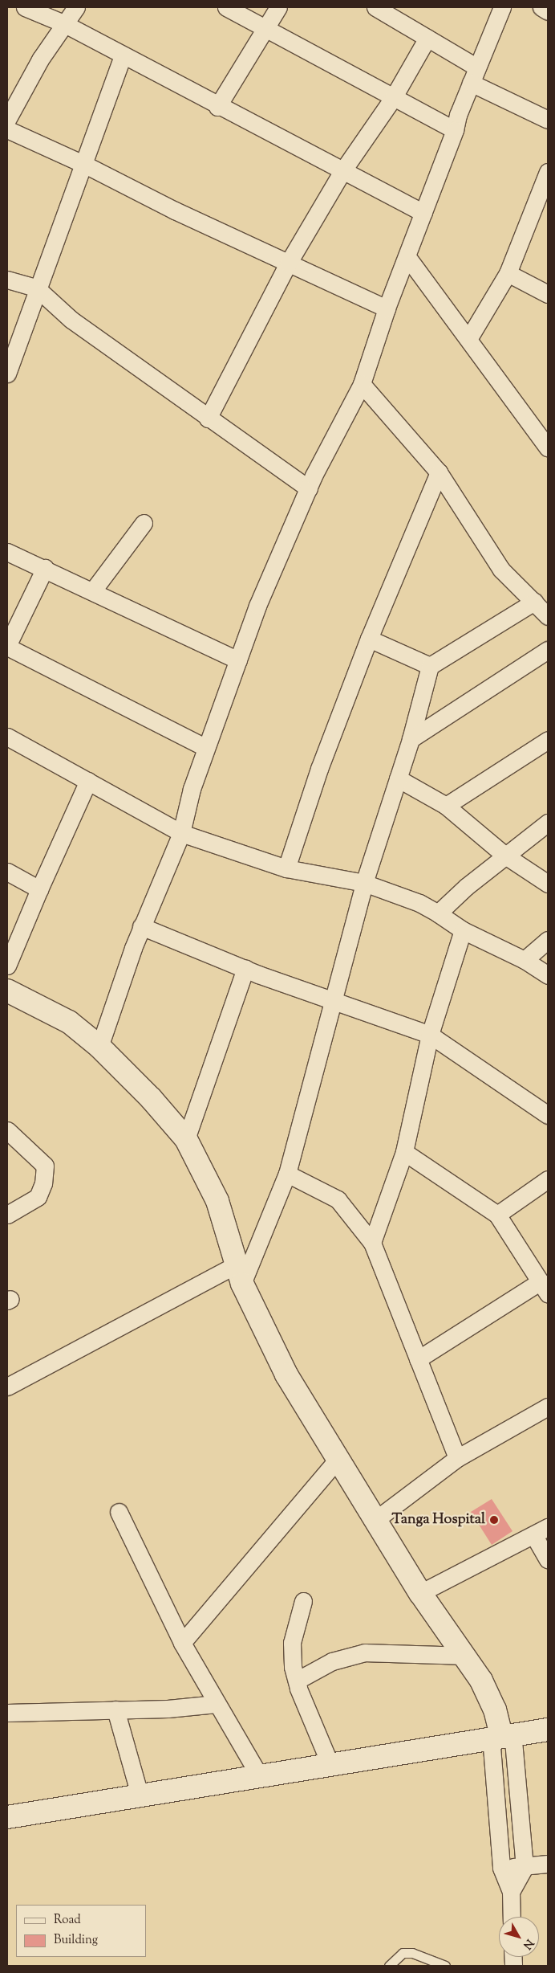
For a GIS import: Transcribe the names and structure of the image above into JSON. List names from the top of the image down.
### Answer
{
  "places": ["Tanga Hospital"],
  "legend": ["Road", "Building"],
  "north": "bottom right"
}
